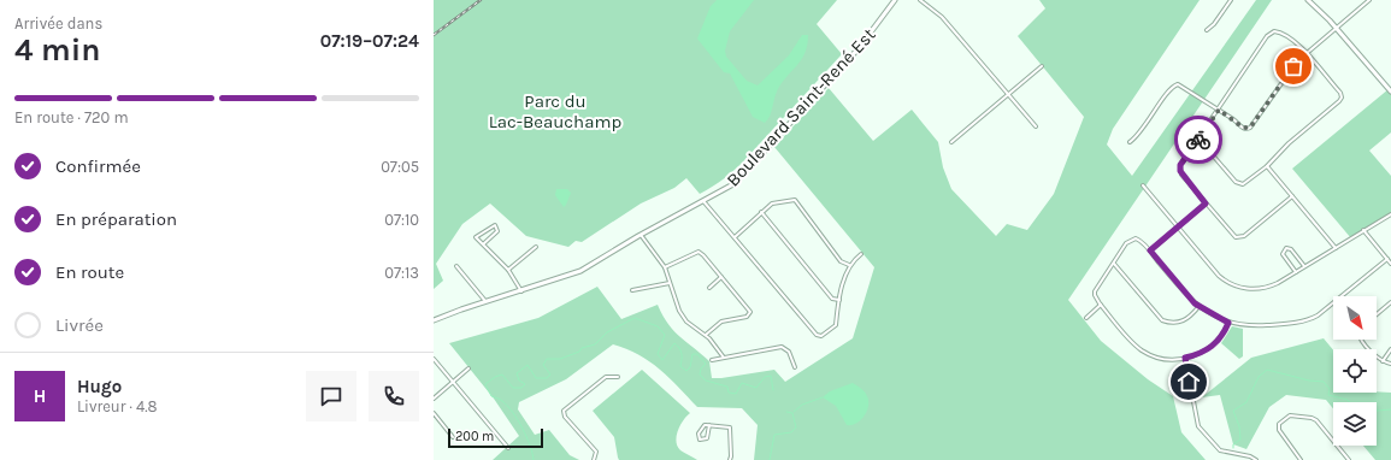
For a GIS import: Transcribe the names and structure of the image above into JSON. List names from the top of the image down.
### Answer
{
  "streets": {
    "street": ["Boulevard Saint-René Est"]
  },
  "parks": ["Parc du Lac-Beauchamp"],
  "scale_bar": "200 m",
  "north": "bottom right",
  "page": {
    "heading": ["4 min", "Arrivée dans", "07:19–07:24"],
    "panel": ["Hugo", "Livreur · 4.8"],
    "bar": "En route · 720 m",
    "list": [
      ["Confirmée", "07:05"],
      ["En préparation", "07:10"],
      ["En route", "07:13"],
      "Livrée"
    ],
    "round": "H",
    "scale": "200 m"
  }
}
